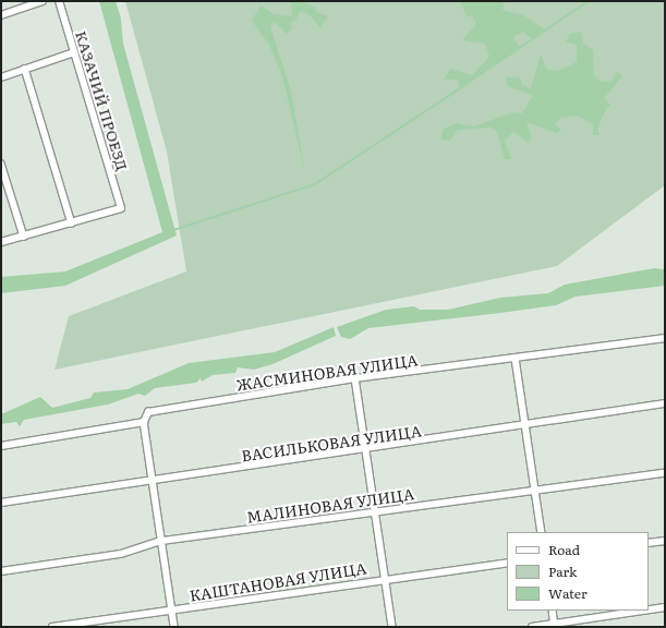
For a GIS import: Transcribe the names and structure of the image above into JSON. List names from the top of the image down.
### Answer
{
  "streets": {
    "street": [
      "КАЗАЧИЙ ПРОЕЗД",
      "ЖАСМИНОВАЯ УЛИЦА",
      "ВАСИЛЬКОВАЯ УЛИЦА",
      "МАЛИНОВАЯ УЛИЦА",
      "КАШТАНОВАЯ УЛИЦА"
    ]
  },
  "legend": ["Road", "Park", "Water"]
}
